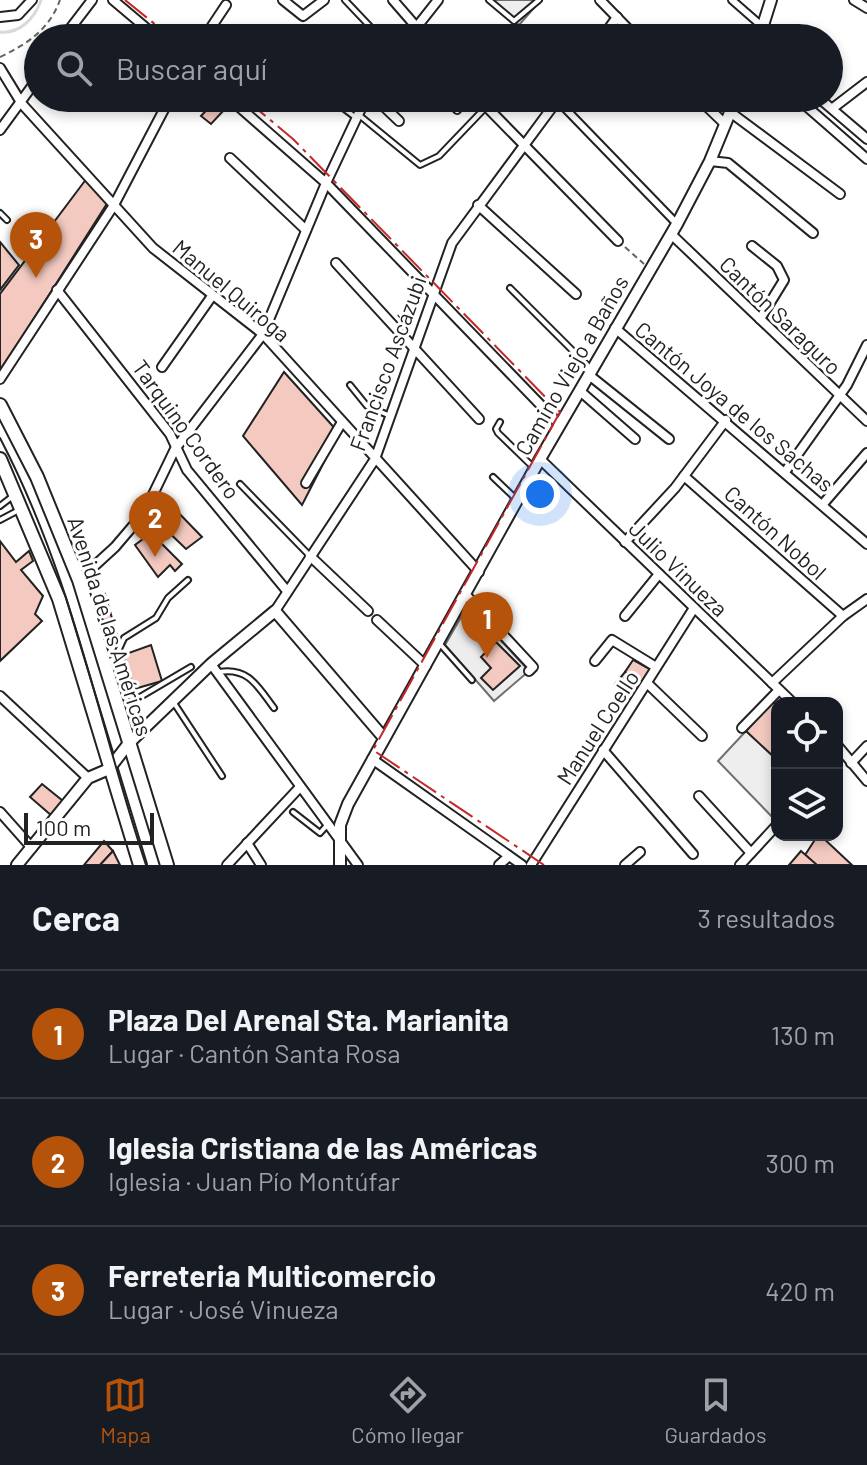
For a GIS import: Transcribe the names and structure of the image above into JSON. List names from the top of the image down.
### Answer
{
  "streets": {
    "main road": ["Avenida de las Américas"],
    "street": [
      "Manuel Quiroga",
      "Cantón Saraguro",
      "Francisco Ascázubi",
      "Camino Viejo a Baños",
      "Cantón Joya de los Sachas",
      "Tarquino Cordero",
      "Cantón Nobol",
      "Julio Vinueza",
      "Manuel Coello"
    ]
  },
  "crossings": [
    ["Manuel Quiroga", "Francisco Ascázubi"],
    ["Manuel Quiroga", "Camino Viejo a Baños"],
    ["Cantón Saraguro", "Camino Viejo a Baños"],
    ["Francisco Ascázubi", "Tarquino Cordero"],
    ["Francisco Ascázubi", "Avenida de las Américas"],
    ["Camino Viejo a Baños", "Cantón Joya de los Sachas"],
    ["Camino Viejo a Baños", "Julio Vinueza"],
    ["Julio Vinueza", "Manuel Coello"]
  ],
  "scale_bar": "100 m",
  "page": {
    "search": "Buscar aquí",
    "pins": ["3", "2", "1"],
    "scale": "100 m",
    "heading": ["Cerca", "3 resultados"],
    "list": [
      {
        "mark": "1",
        "name": "Plaza Del Arenal Sta. Marianita",
        "note": "Lugar · Cantón Santa Rosa",
        "value": "130 m"
      },
      {
        "mark": "2",
        "name": "Iglesia Cristiana de las Américas",
        "note": "Iglesia · Juan Pío Montúfar",
        "value": "300 m"
      },
      {
        "mark": "3",
        "name": "Ferreteria Multicomercio",
        "note": "Lugar · José Vinueza",
        "value": "420 m"
      }
    ],
    "nav": ["Mapa", "Cómo llegar", "Guardados"]
  }
}
